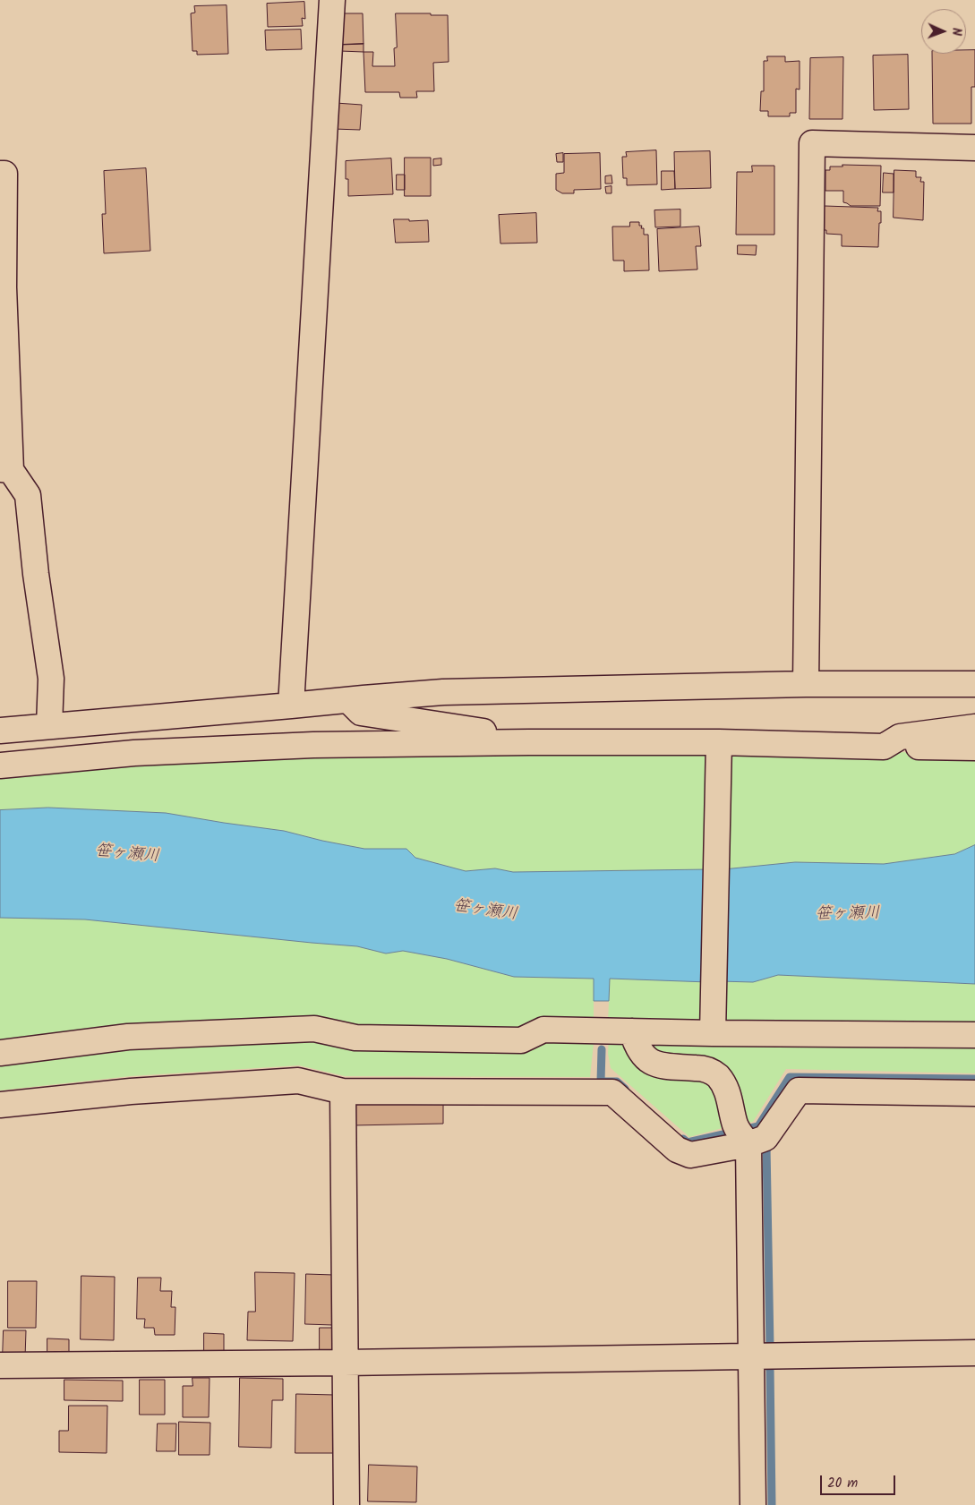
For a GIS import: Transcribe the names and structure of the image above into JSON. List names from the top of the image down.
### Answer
{
  "water": ["笹ヶ瀬川"],
  "scale_bar": "20 m",
  "north": "right"
}
